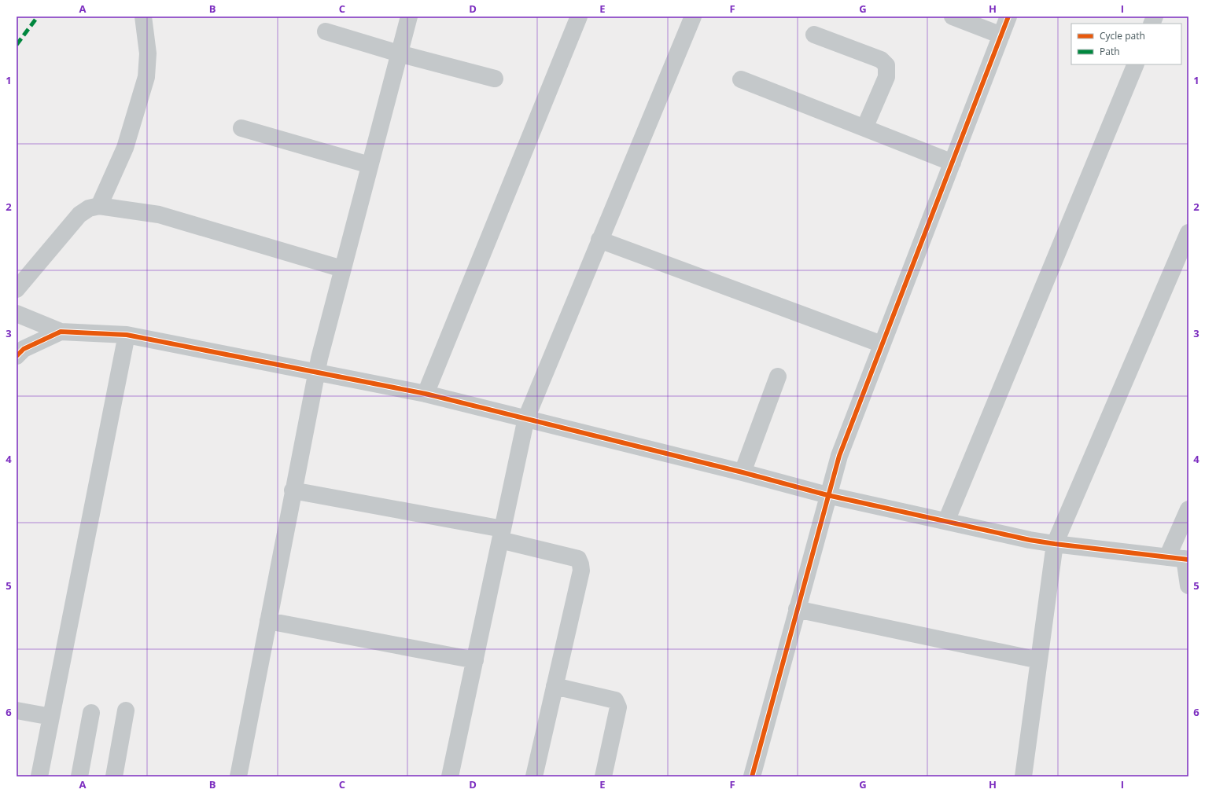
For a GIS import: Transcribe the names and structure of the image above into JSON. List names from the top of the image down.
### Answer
{
  "legend": ["Cycle path", "Path"],
  "grid": {
    "columns": [
      "A",
      "B",
      "C",
      "D",
      "E",
      "F",
      "G",
      "H",
      "I"
    ],
    "rows": [
      "1",
      "2",
      "3",
      "4",
      "5",
      "6"
    ]
  }
}
